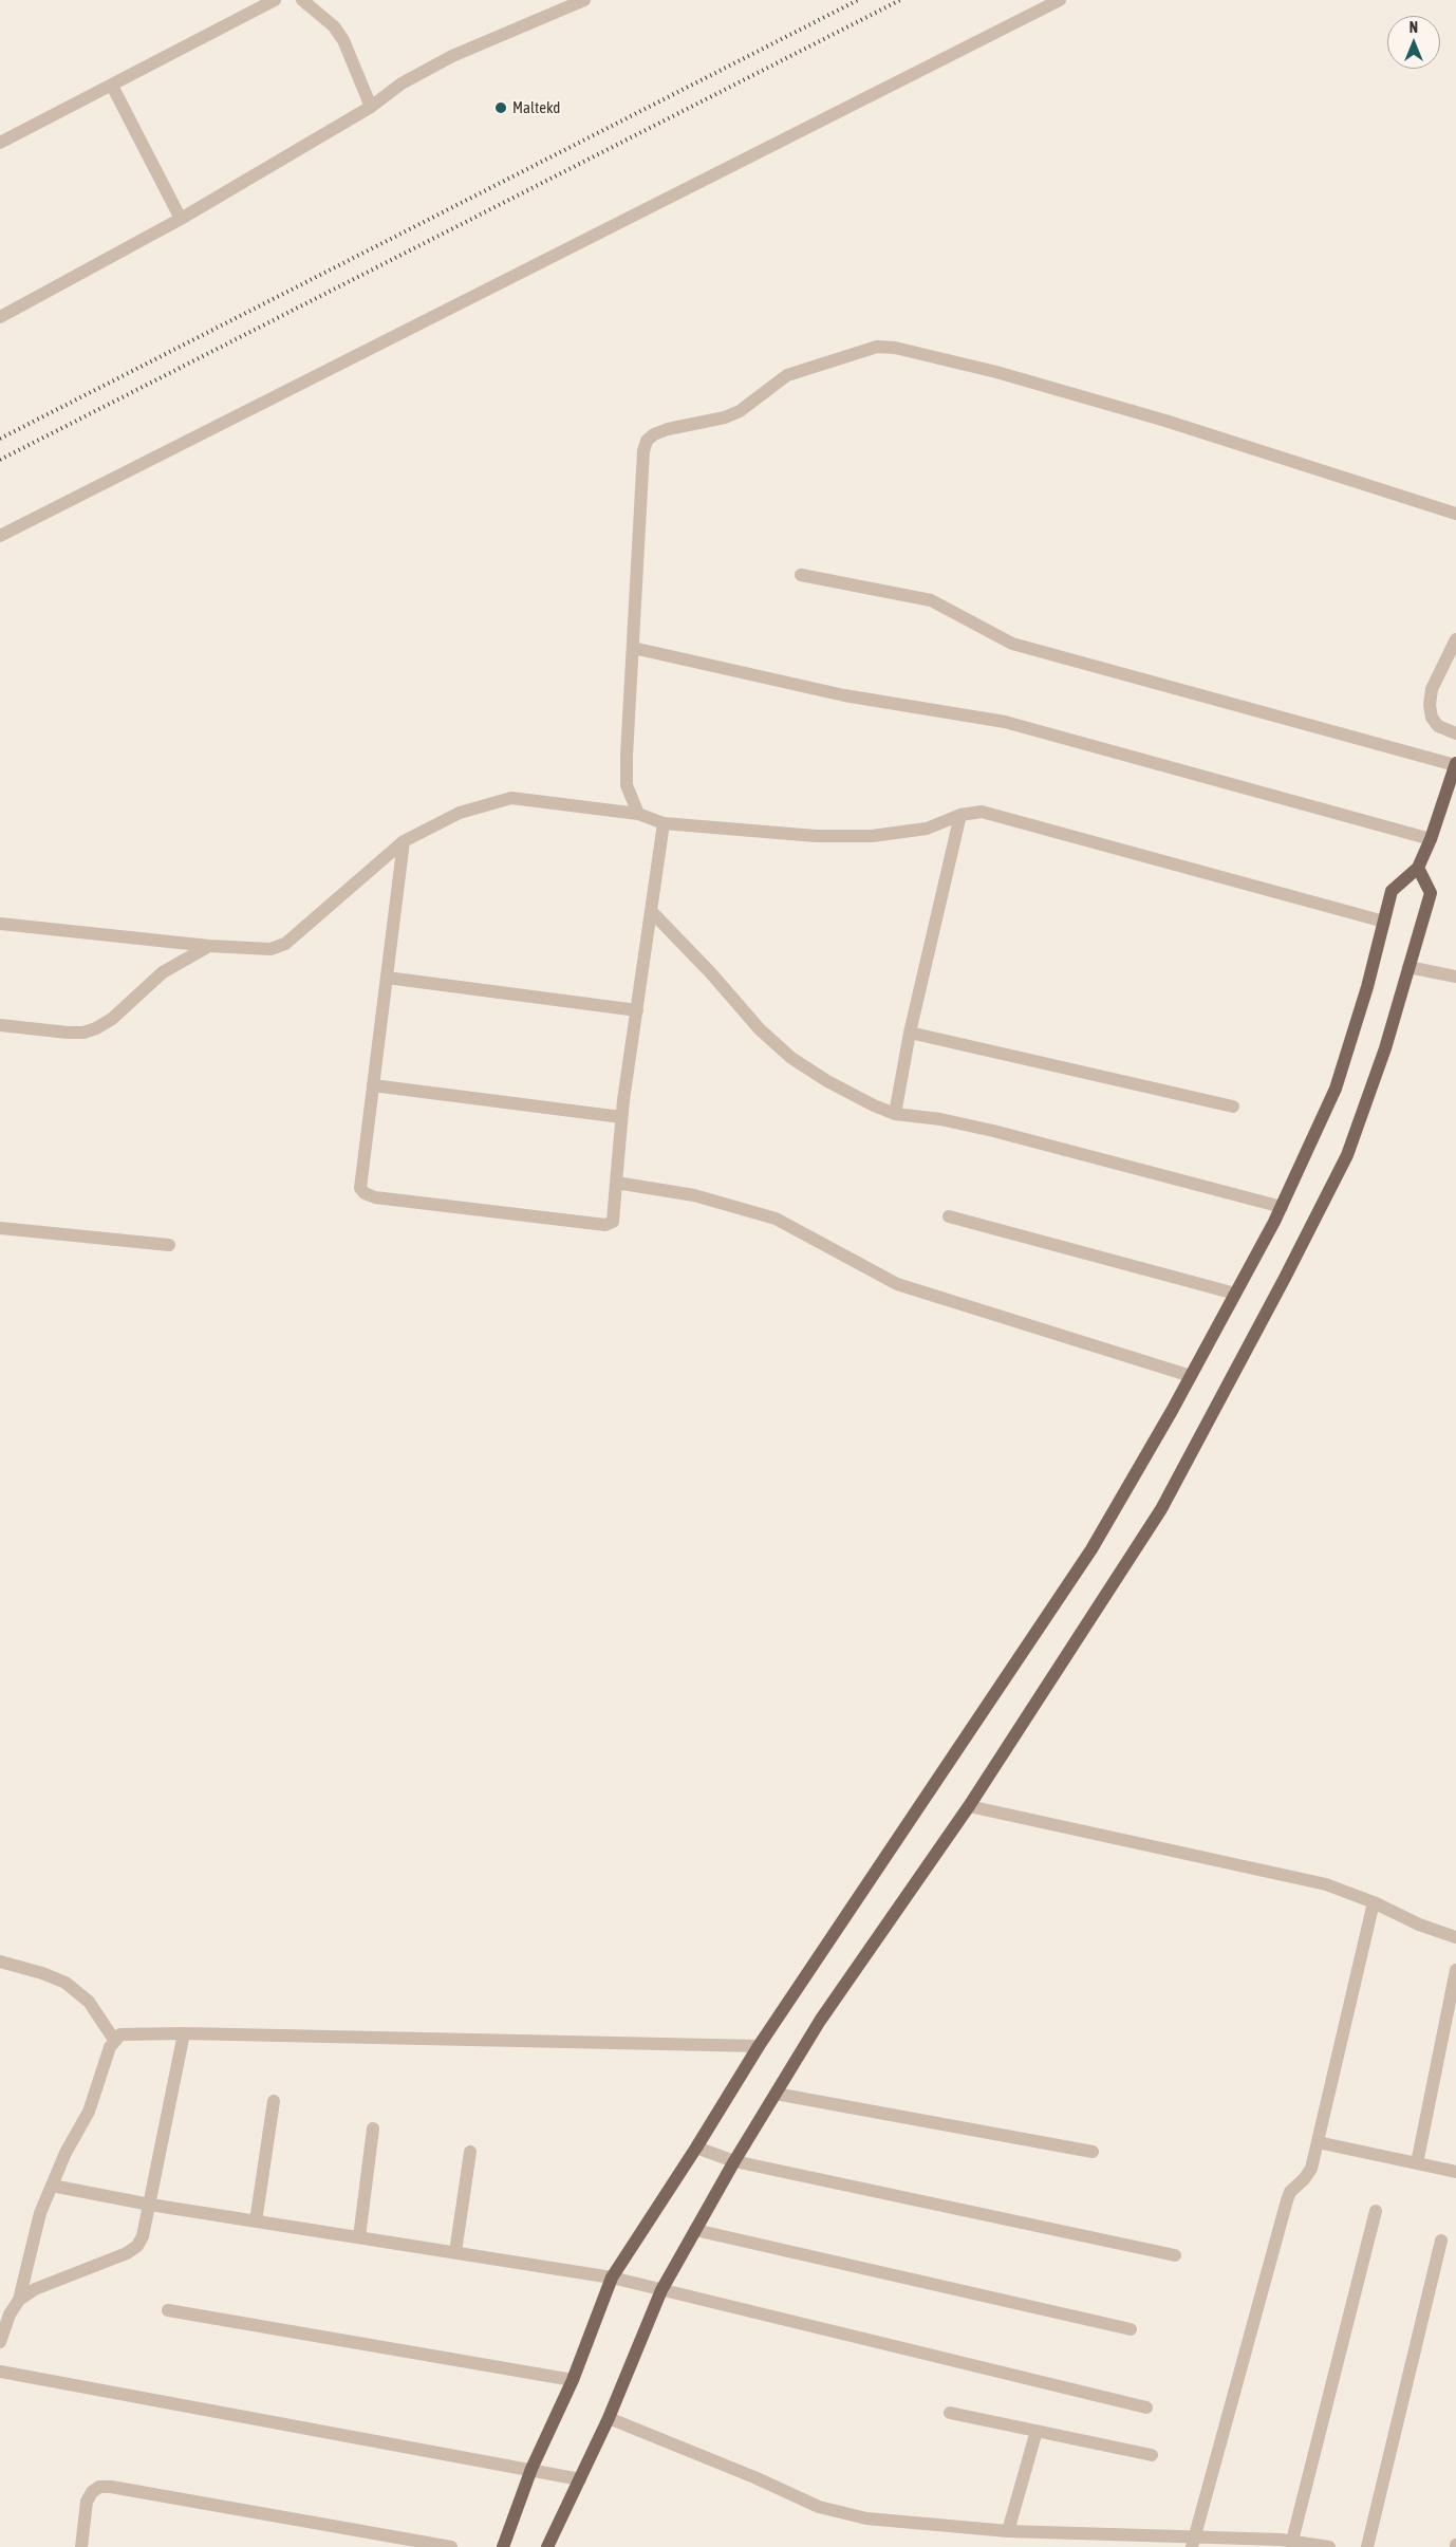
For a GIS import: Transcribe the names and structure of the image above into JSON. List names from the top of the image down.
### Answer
{
  "places": ["Maltekd"],
  "north": "top"
}
